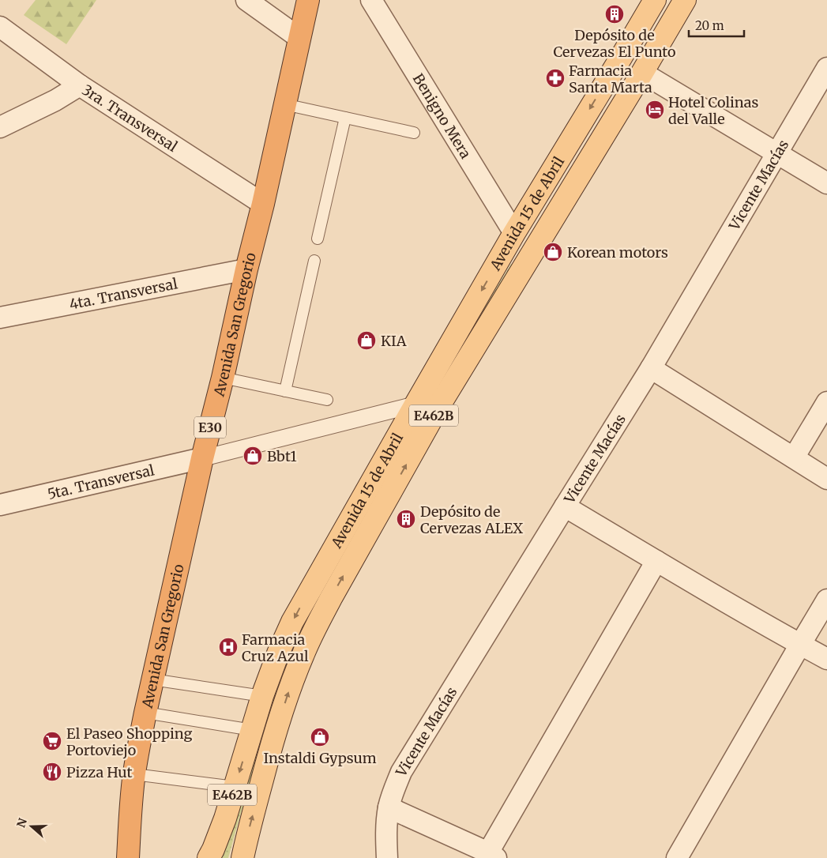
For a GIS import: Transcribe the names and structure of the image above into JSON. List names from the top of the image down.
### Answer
{
  "streets": {
    "highway": ["Avenida San Gregorio", "E30"],
    "main road": ["Avenida 15 de Abril", "E462B"],
    "street": [
      "Benigno Mera",
      "3ra. Transversal",
      "Vicente Macías",
      "4ta. Transversal",
      "5ta. Transversal"
    ]
  },
  "crossings": [
    ["Benigno Mera", "Avenida 15 de Abril"],
    ["3ra. Transversal", "Avenida San Gregorio"],
    ["4ta. Transversal", "Avenida San Gregorio"],
    ["Avenida San Gregorio", "5ta. Transversal"]
  ],
  "places": {
    "building": ["Depósito de Cervezas El Punto", "Depósito de Cervezas ALEX"],
    "pharmacy": ["Farmacia Santa Marta"],
    "hotel": ["Hotel Colinas del Valle"],
    "shop": [
      "Korean motors",
      "KIA",
      "Bbt1",
      "Instaldi Gypsum"
    ],
    "hospital": ["Farmacia Cruz Azul"],
    "supermarket": ["El Paseo Shopping Portoviejo"],
    "restaurant": ["Pizza Hut"]
  },
  "scale_bar": "20 m",
  "north": "left"
}
